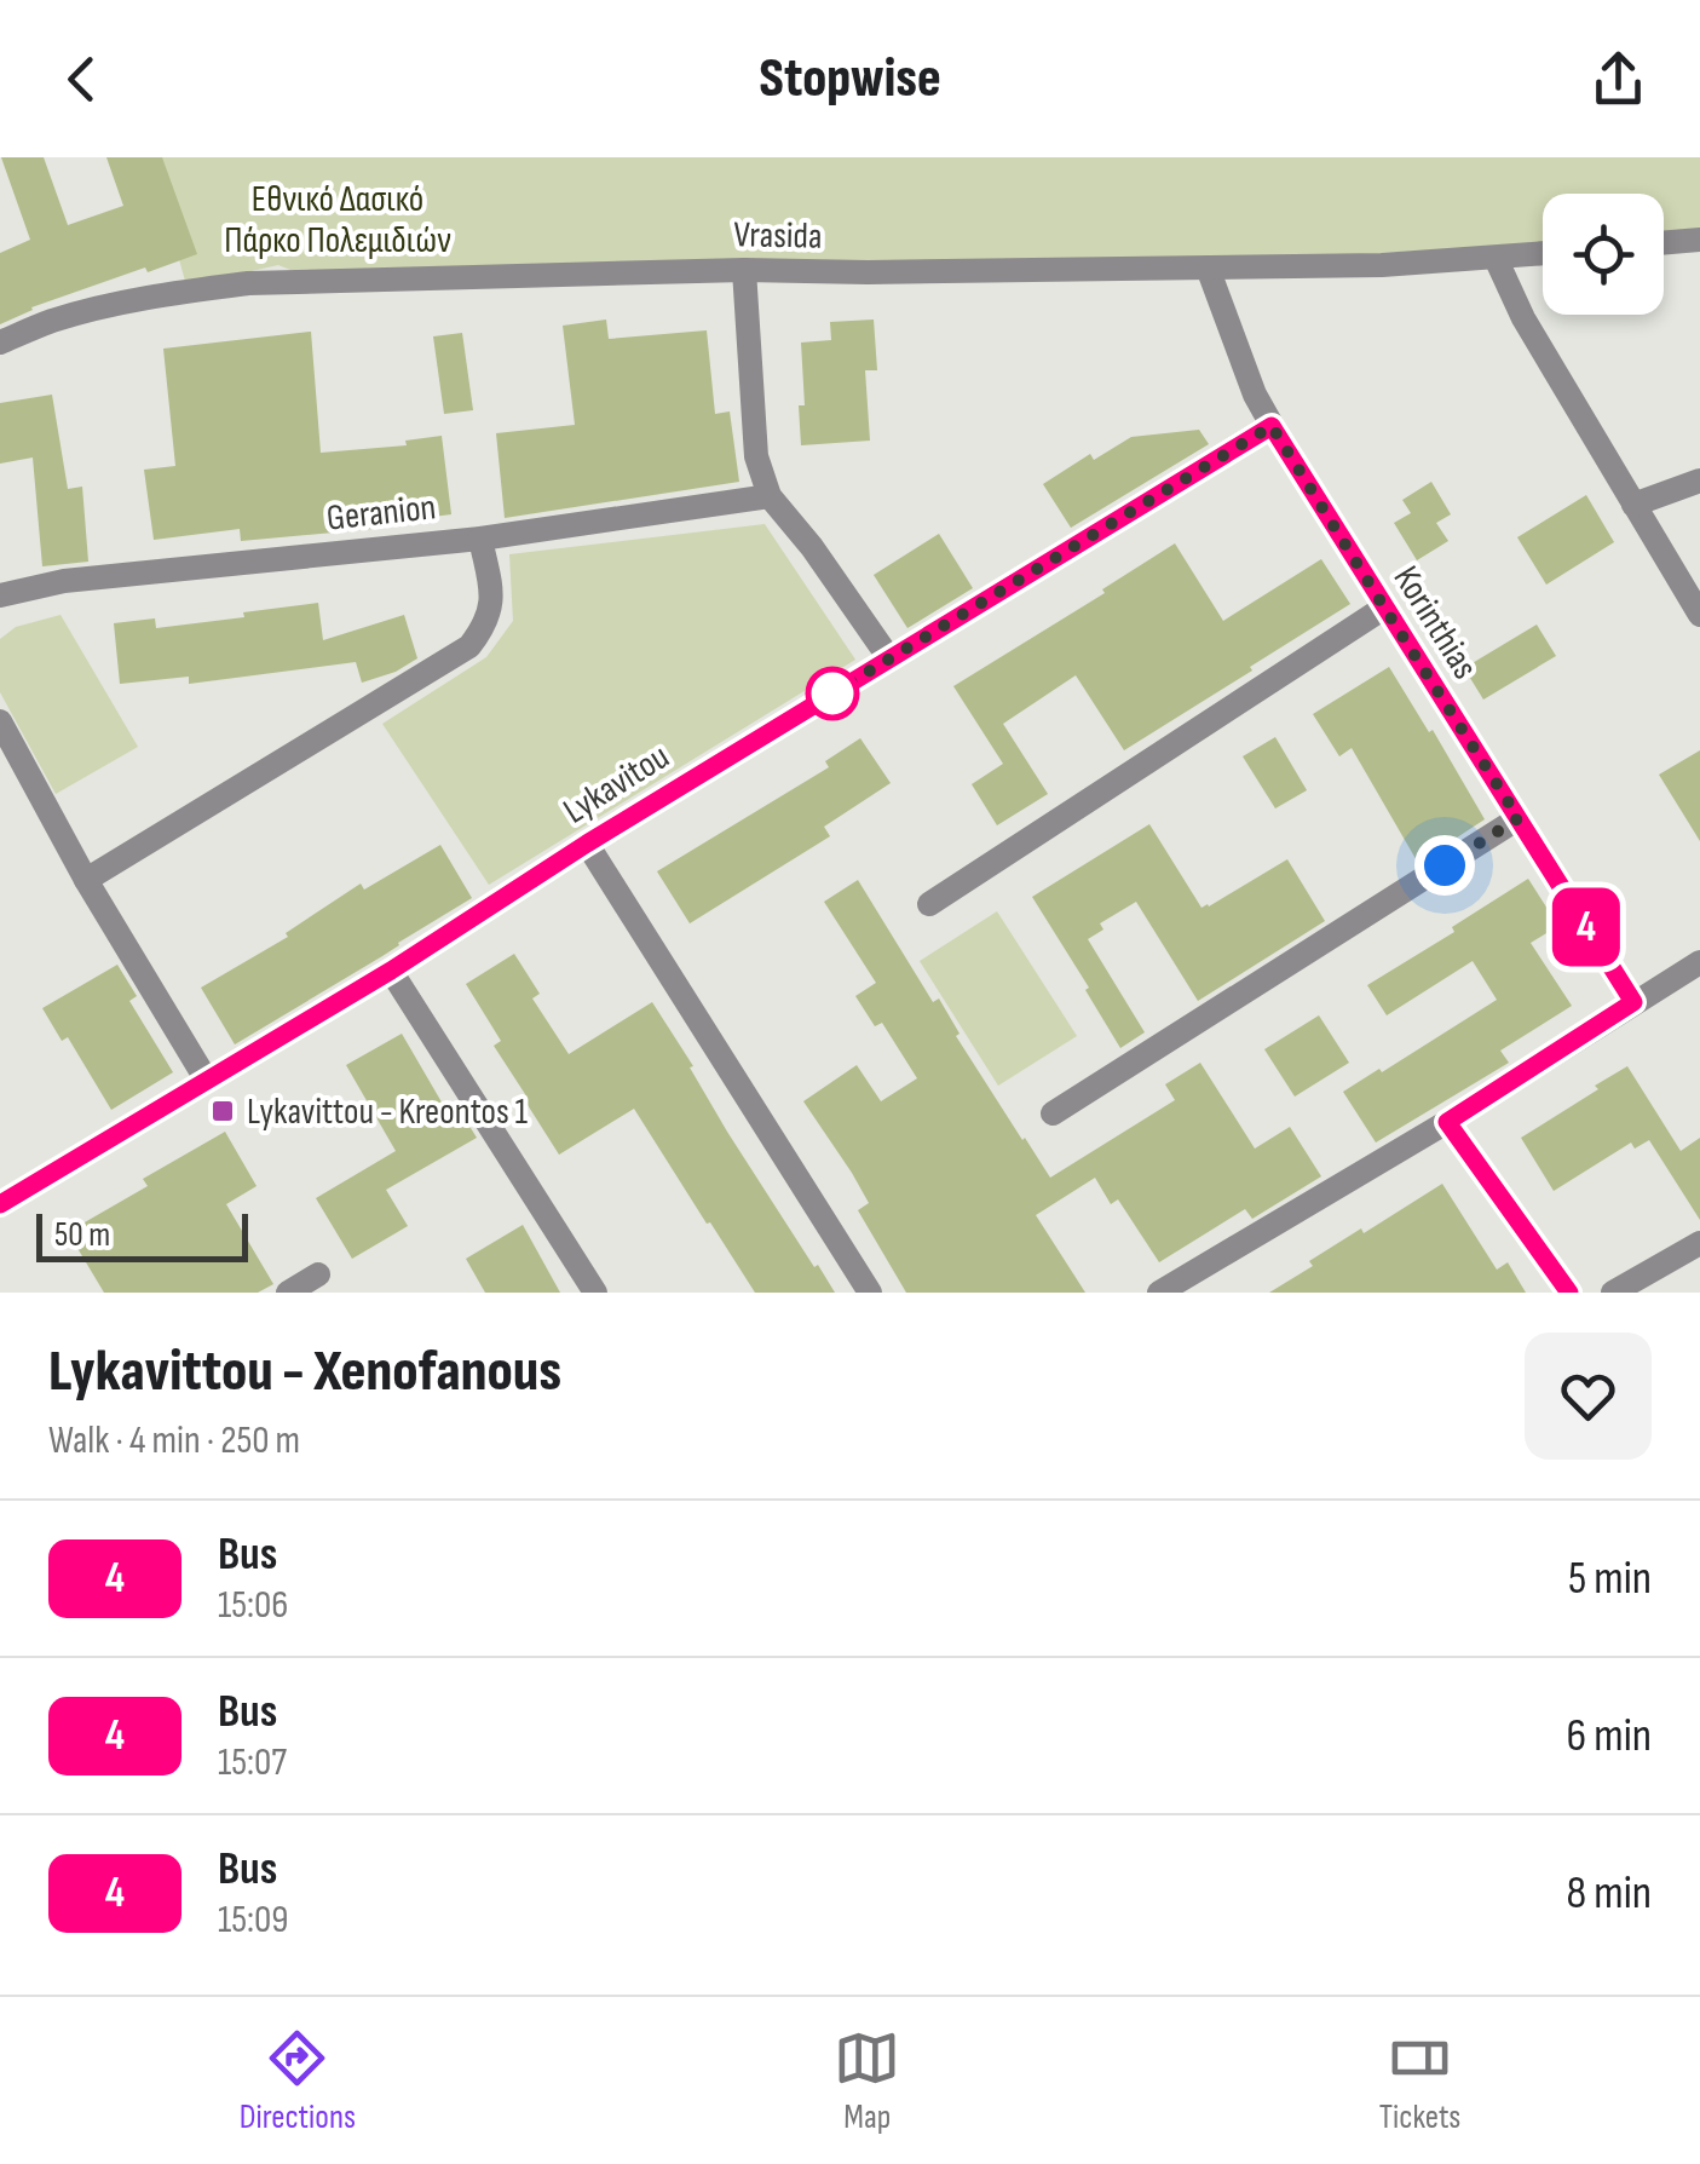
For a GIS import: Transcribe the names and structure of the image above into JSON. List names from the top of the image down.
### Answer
{
  "streets": {
    "street": [
      "Vrasida",
      "Geranion",
      "Korinthias",
      "Lykavitou"
    ]
  },
  "crossings": [
    ["Vrasida", "Korinthias"],
    ["Korinthias", "Lykavitou"]
  ],
  "parks": ["Εθνικό Δασικό Πάρκο Πολεμιδιών"],
  "places": {
    "transit": ["Lykavittou - Kreontos 1"]
  },
  "lines": ["bus line 4"],
  "scale_bar": "50 m",
  "page": {
    "header": "Stopwise",
    "on_map": "4",
    "scale": "50 m",
    "heading": ["Lykavittou - Xenofanous", "Walk · 4 min · 250 m"],
    "list": [
      {
        "mark": "4",
        "name": "Bus",
        "note": "15:06",
        "value": "5 min"
      },
      {
        "mark": "4",
        "name": "Bus",
        "note": "15:07",
        "value": "6 min"
      },
      {
        "mark": "4",
        "name": "Bus",
        "note": "15:09",
        "value": "8 min"
      }
    ],
    "tabs": ["Directions", "Map", "Tickets"]
  }
}
